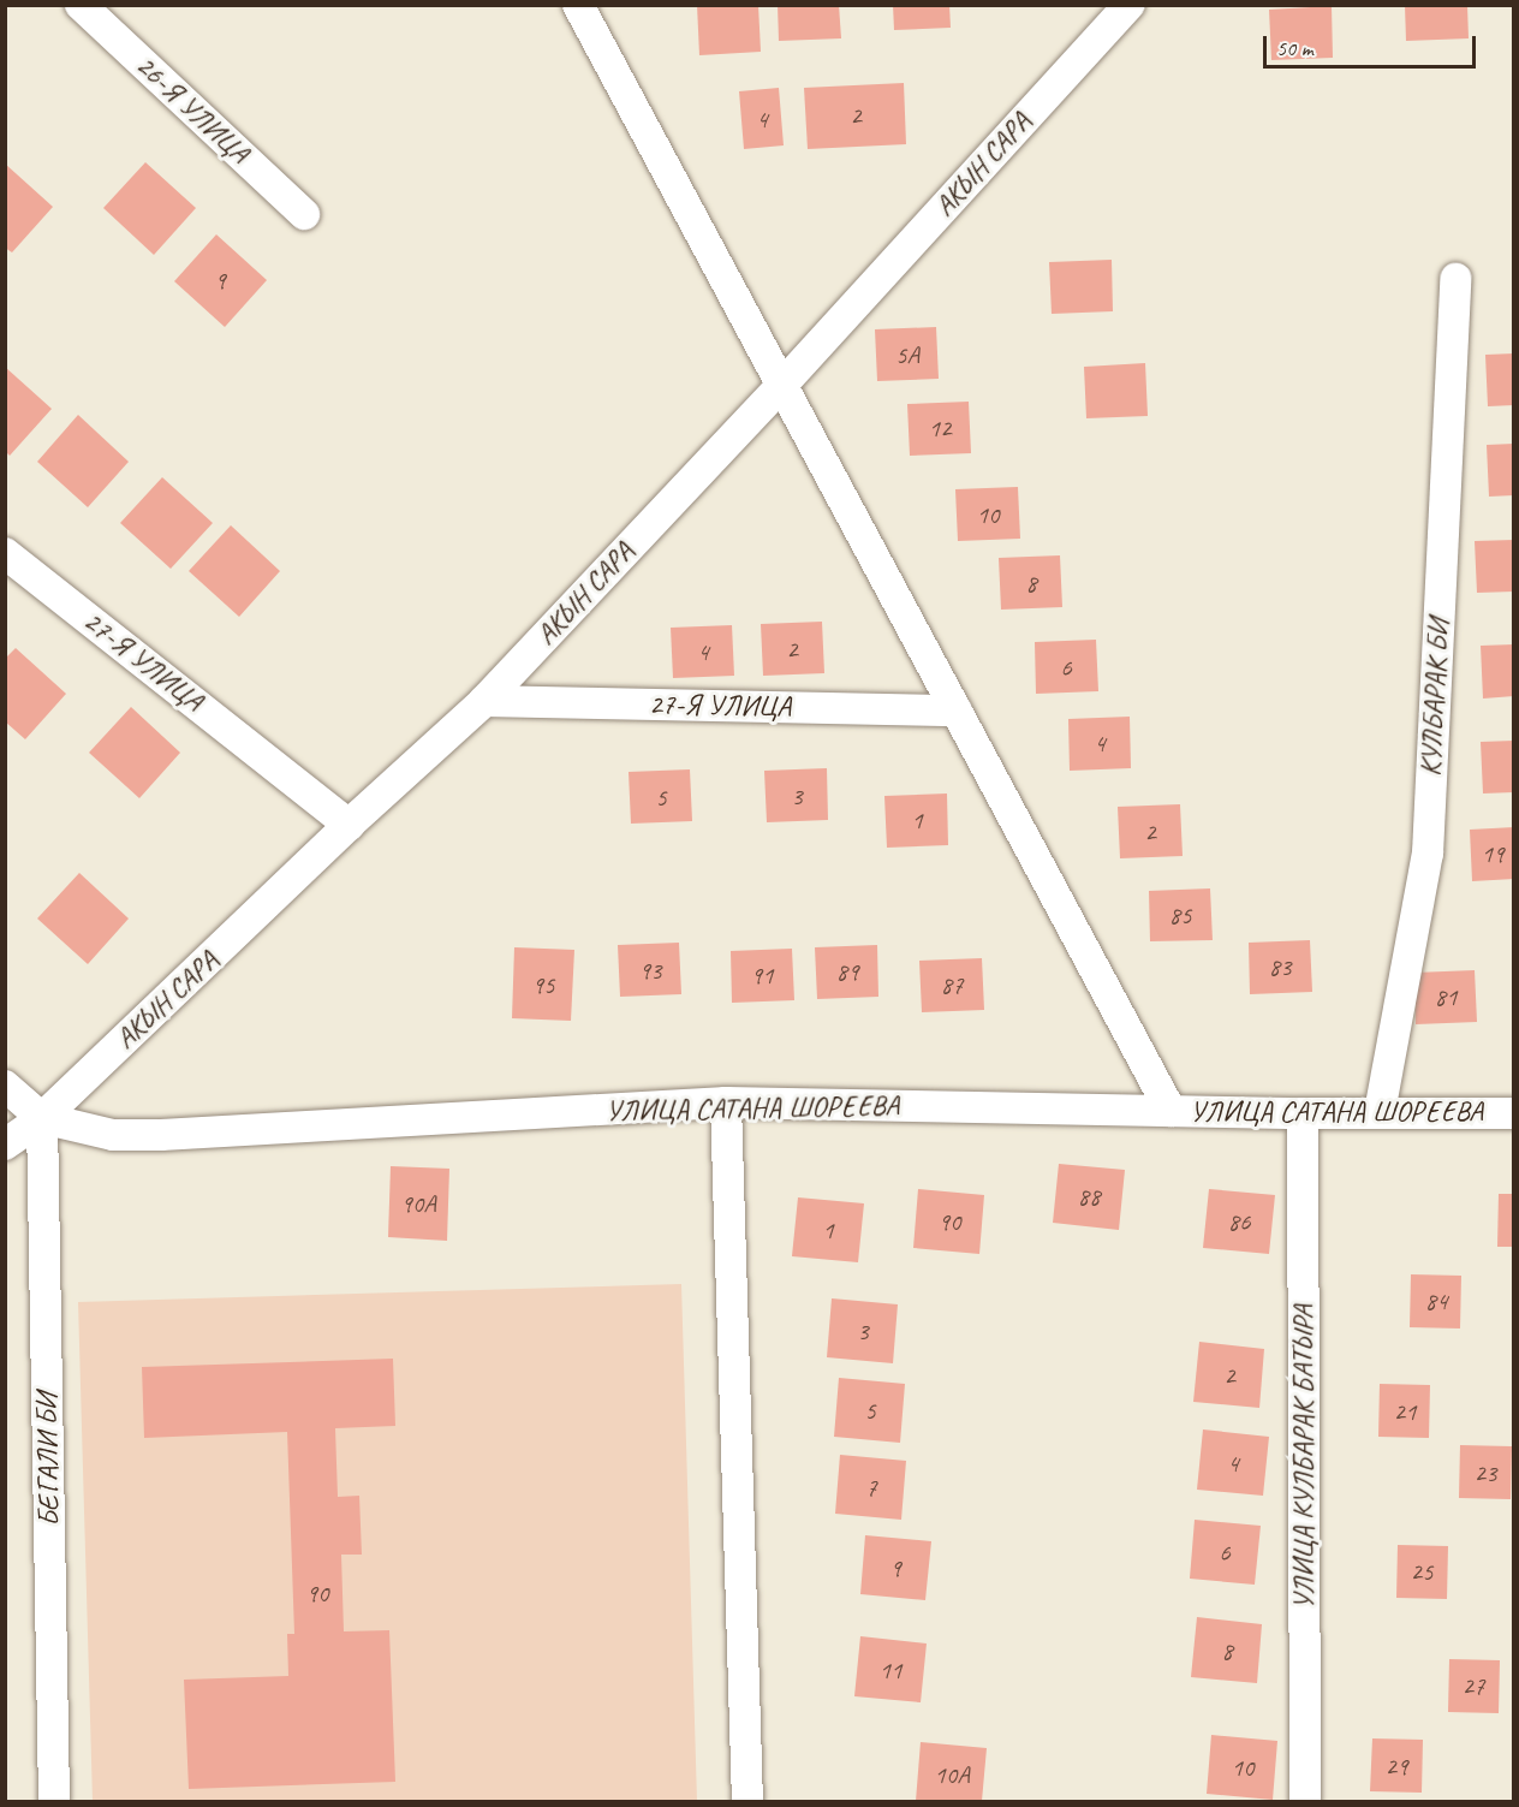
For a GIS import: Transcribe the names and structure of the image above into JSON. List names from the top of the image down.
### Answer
{
  "streets": {
    "street": [
      "26-Я УЛИЦА",
      "АКЫН САРА",
      "27-Я УЛИЦА",
      "КУЛБАРАК БИ",
      "УЛИЦА САТАНА ШОРЕЕВА",
      "УЛИЦА КУЛБАРАК БАТЫРА",
      "БЕГАЛИ БИ"
    ]
  },
  "crossings": [
    ["АКЫН САРА", "27-Я УЛИЦА"],
    ["АКЫН САРА", "УЛИЦА САТАНА ШОРЕЕВА"],
    ["АКЫН САРА", "БЕГАЛИ БИ"],
    ["КУЛБАРАК БИ", "УЛИЦА САТАНА ШОРЕЕВА"],
    ["УЛИЦА САТАНА ШОРЕЕВА", "УЛИЦА КУЛБАРАК БАТЫРА"],
    ["УЛИЦА САТАНА ШОРЕЕВА", "БЕГАЛИ БИ"]
  ],
  "house_numbers": [
    "2",
    "4",
    "9",
    "5А",
    "12",
    "10",
    "8",
    "2",
    "4",
    "6",
    "4",
    "3",
    "5",
    "1",
    "2",
    "19",
    "85",
    "83",
    "93",
    "89",
    "91",
    "95",
    "87",
    "81",
    "88",
    "90А",
    "90",
    "86",
    "1",
    "84",
    "3",
    "2",
    "5",
    "21",
    "4",
    "23",
    "7",
    "6",
    "9",
    "25",
    "90",
    "8",
    "11",
    "27",
    "29",
    "10",
    "10А"
  ],
  "scale_bar": "50 m"
}
